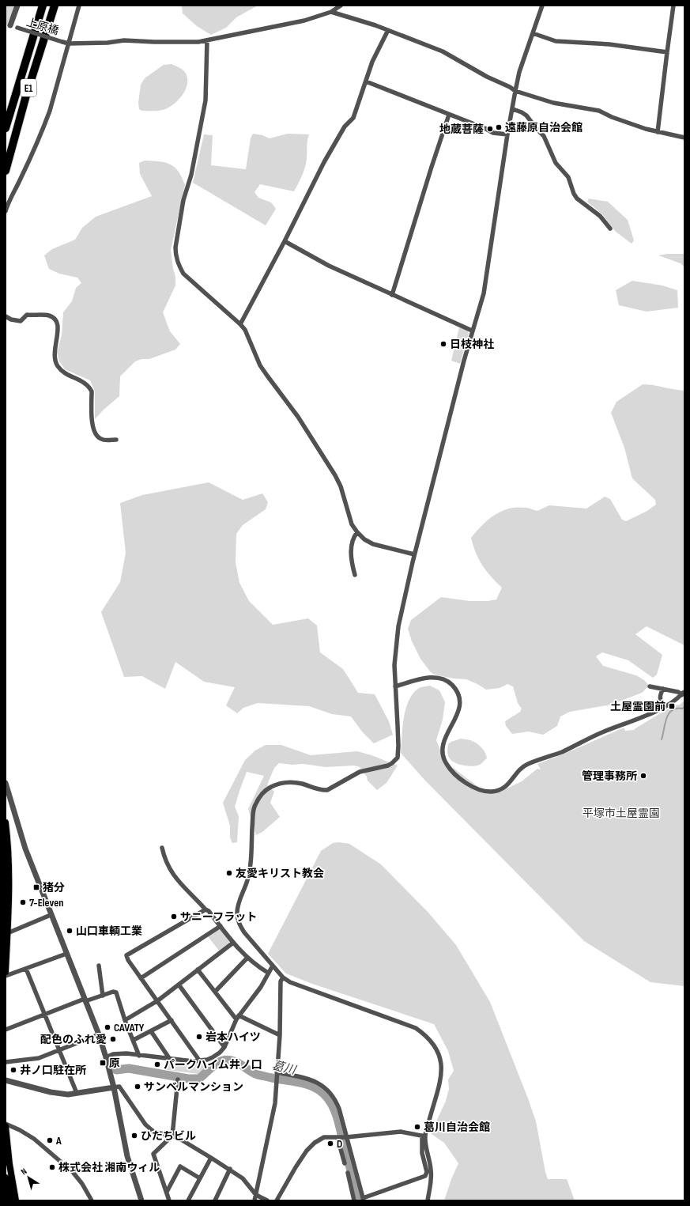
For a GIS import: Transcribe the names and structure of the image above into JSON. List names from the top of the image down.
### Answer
{
  "streets": {
    "highway": ["E1"],
    "street": ["上原橋"]
  },
  "water": ["葛川"],
  "parks": ["平塚市土屋霊園"],
  "places": {
    "other": [
      "遠藤原自治会館",
      "地蔵菩薩",
      "日枝神社",
      "管理事務所",
      "友愛キリスト教会",
      "7-Eleven",
      "サニーフラット",
      "山口車輌工業",
      "CAVATY",
      "岩本ハイツ",
      "配色のふれ愛",
      "パークハイム井ノ口",
      "井ノ口駐在所",
      "サンベルマンション",
      "葛川自治会館",
      "ひたちビル",
      "A",
      "D",
      "株式会社 湘南ウィル"
    ],
    "transit": ["土屋霊園前", "猪分", "原"]
  },
  "north": "top left"
}
